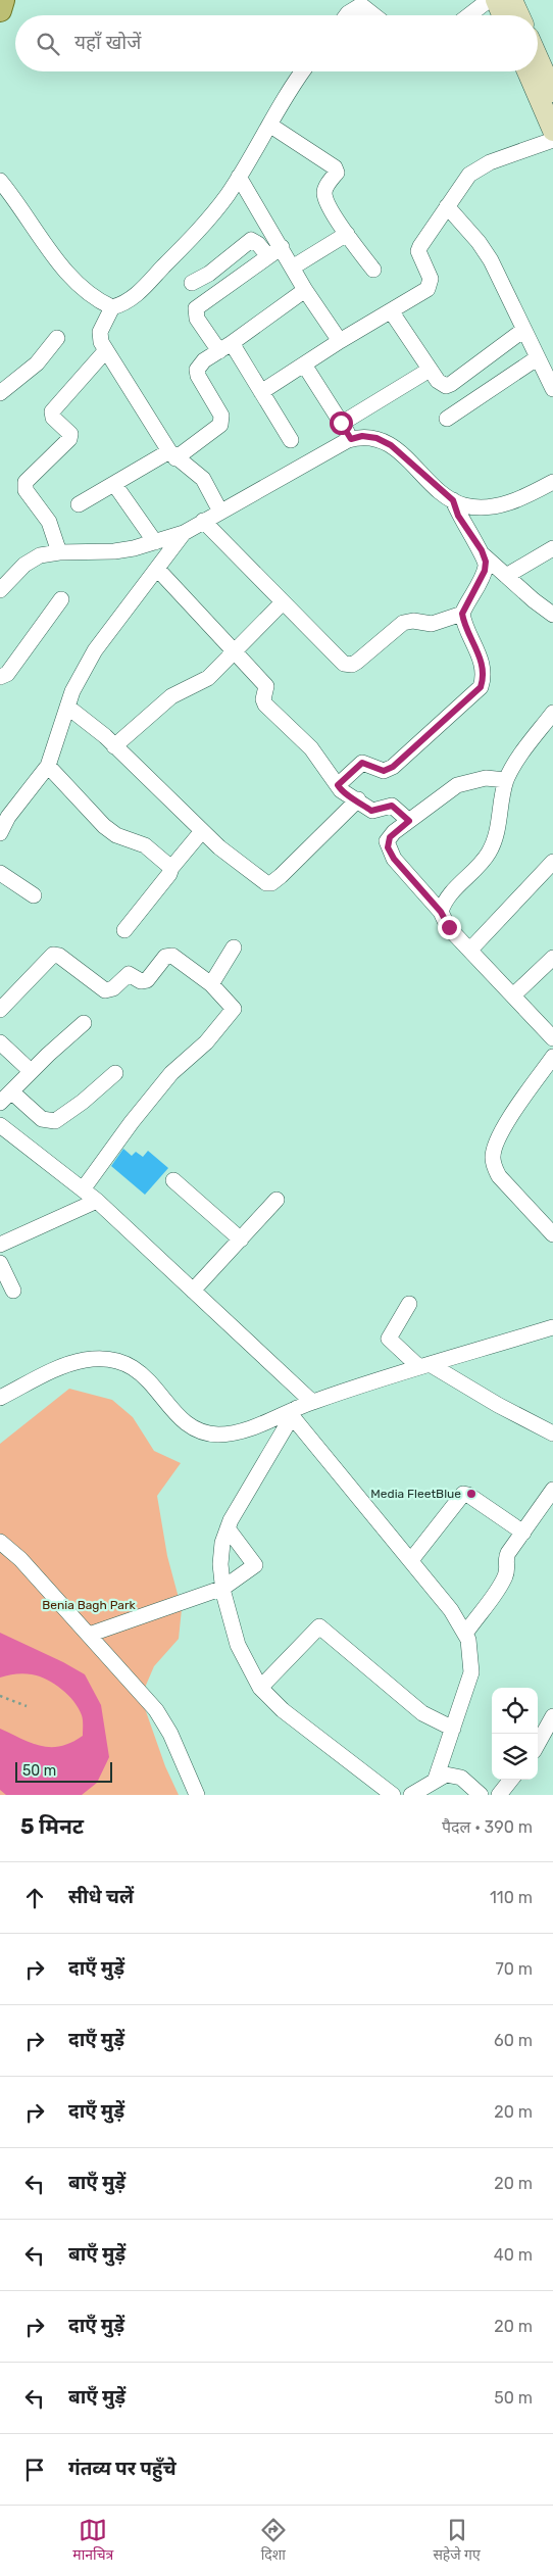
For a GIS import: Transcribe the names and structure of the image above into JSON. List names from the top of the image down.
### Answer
{
  "parks": ["Benia Bagh Park"],
  "places": ["Media FleetBlue"],
  "scale_bar": "50 m",
  "page": {
    "search": "यहाँ खोजें",
    "scale": "50 m",
    "heading": ["5 मिनट", "पैदल · 390 m"],
    "list": [
      ["सीधे चलें", "110 m"],
      ["दाएँ मुड़ें", "70 m"],
      ["दाएँ मुड़ें", "60 m"],
      ["दाएँ मुड़ें", "20 m"],
      ["बाएँ मुड़ें", "20 m"],
      ["बाएँ मुड़ें", "40 m"],
      ["दाएँ मुड़ें", "20 m"],
      ["बाएँ मुड़ें", "50 m"],
      "गंतव्य पर पहुँचे"
    ],
    "nav": ["मानचित्र", "दिशा", "सहेजे गए"]
  }
}
